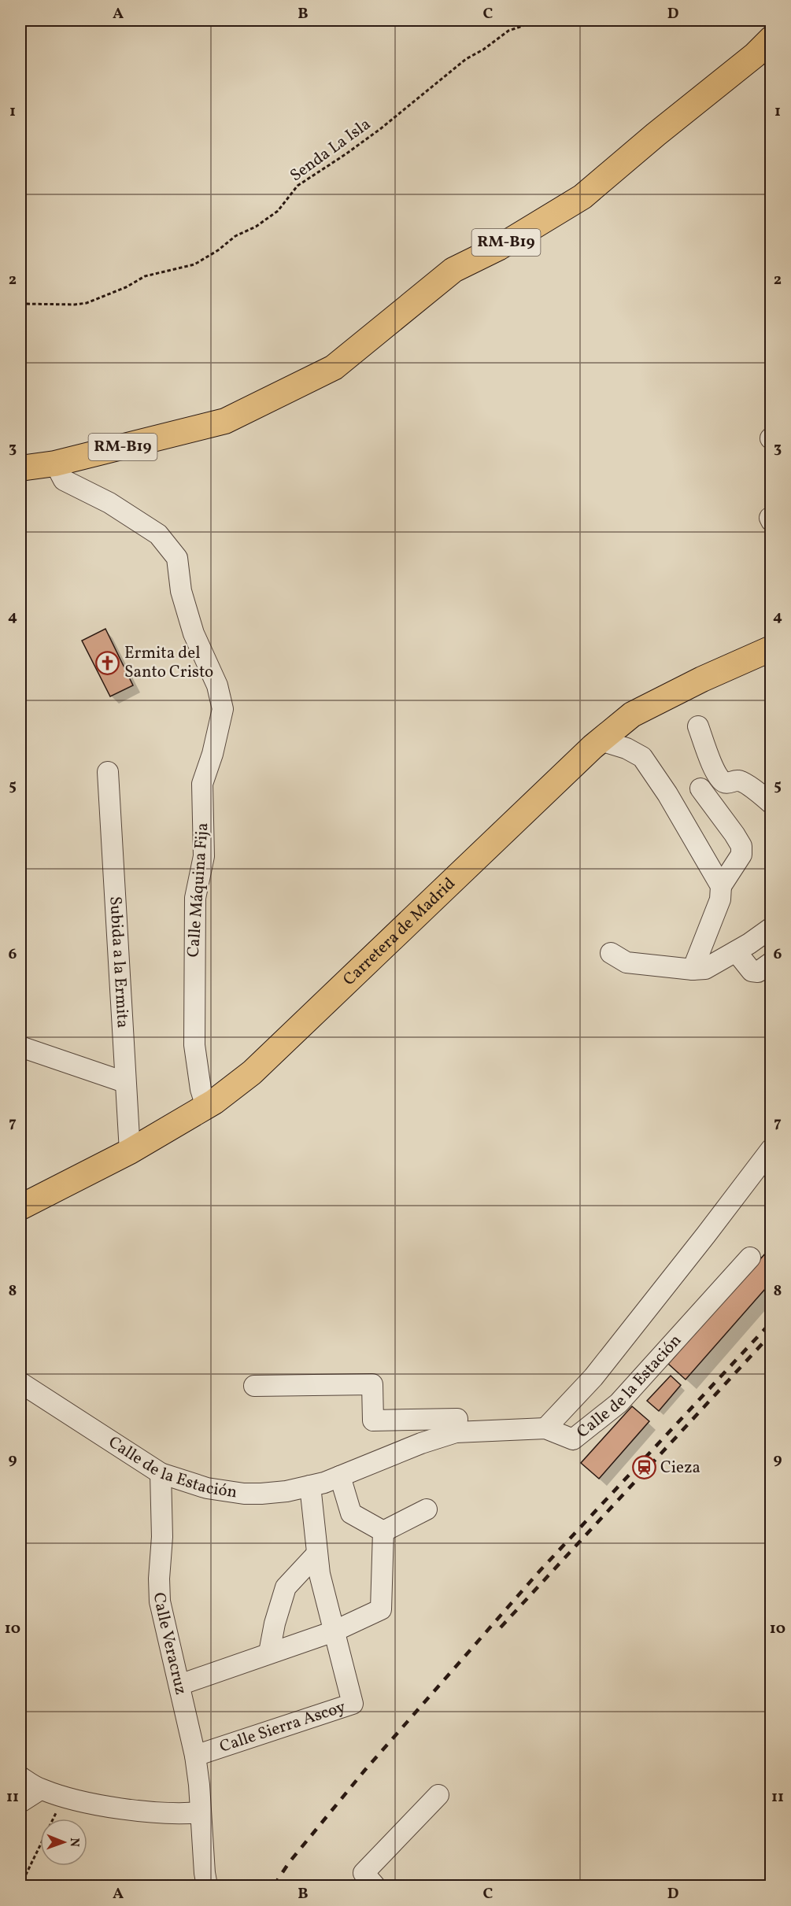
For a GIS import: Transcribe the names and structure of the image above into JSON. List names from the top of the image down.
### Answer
{
  "streets": {
    "main road": ["RM-B19", "Carretera de Madrid"],
    "street": [
      "Calle Máquina Fija",
      "Subida a la Ermita",
      "Calle de la Estación",
      "Calle Veracruz",
      "Calle Sierra Ascoy"
    ],
    "path": ["Senda La Isla"]
  },
  "crossings": [
    ["RM-B19", "Calle Máquina Fija"],
    ["Calle Máquina Fija", "Carretera de Madrid"],
    ["Carretera de Madrid", "Subida a la Ermita"],
    ["Calle de la Estación", "Calle Veracruz"],
    ["Calle Veracruz", "Calle Sierra Ascoy"]
  ],
  "places": {
    "church": ["Ermita del Santo Cristo"],
    "station": ["Cieza"]
  },
  "north": "right",
  "grid": {
    "columns": [
      "A",
      "B",
      "C",
      "D"
    ],
    "rows": [
      "1",
      "2",
      "3",
      "4",
      "5",
      "6",
      "7",
      "8",
      "9",
      "10",
      "11"
    ]
  }
}
